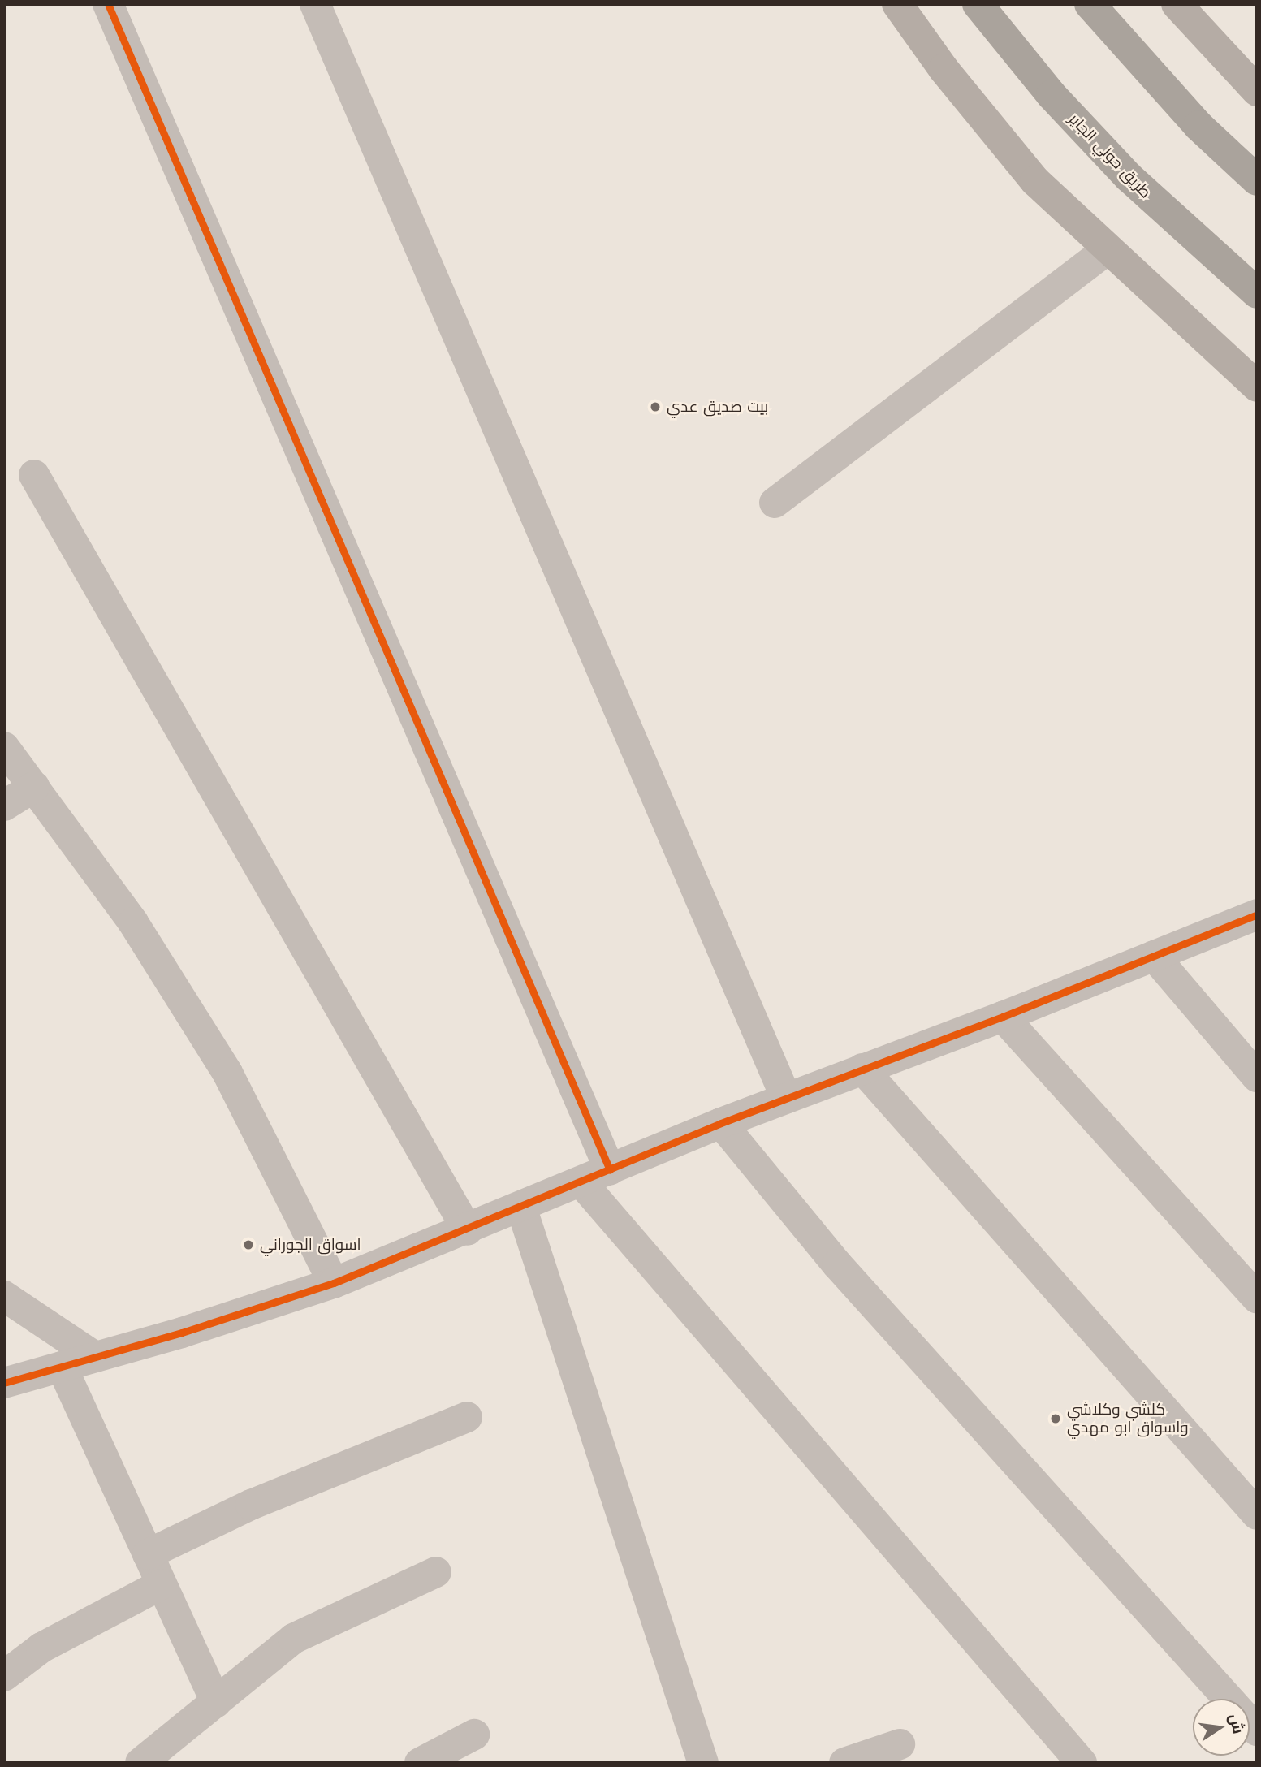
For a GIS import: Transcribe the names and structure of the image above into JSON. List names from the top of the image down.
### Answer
{
  "streets": {
    "highway": ["طريق حولي الجاير"]
  },
  "places": ["بيت صديق عدي", "اسواق الجوراني", "كلشي وكلاشي واسواق ابو مهدي"],
  "north": "right"
}
